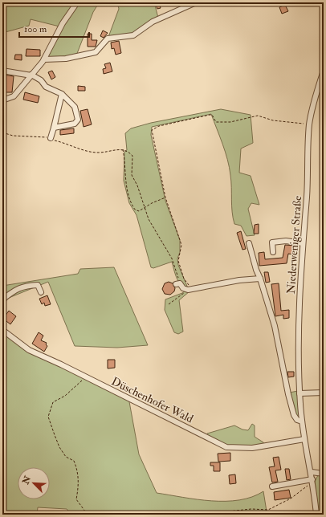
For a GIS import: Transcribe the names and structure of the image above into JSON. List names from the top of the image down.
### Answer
{
  "streets": {
    "street": ["Niederweniger Straße", "Düschenhofer Wald"]
  },
  "crossings": [
    ["Niederweniger Straße", "Düschenhofer Wald"]
  ],
  "scale_bar": "100 m",
  "north": "top left"
}
